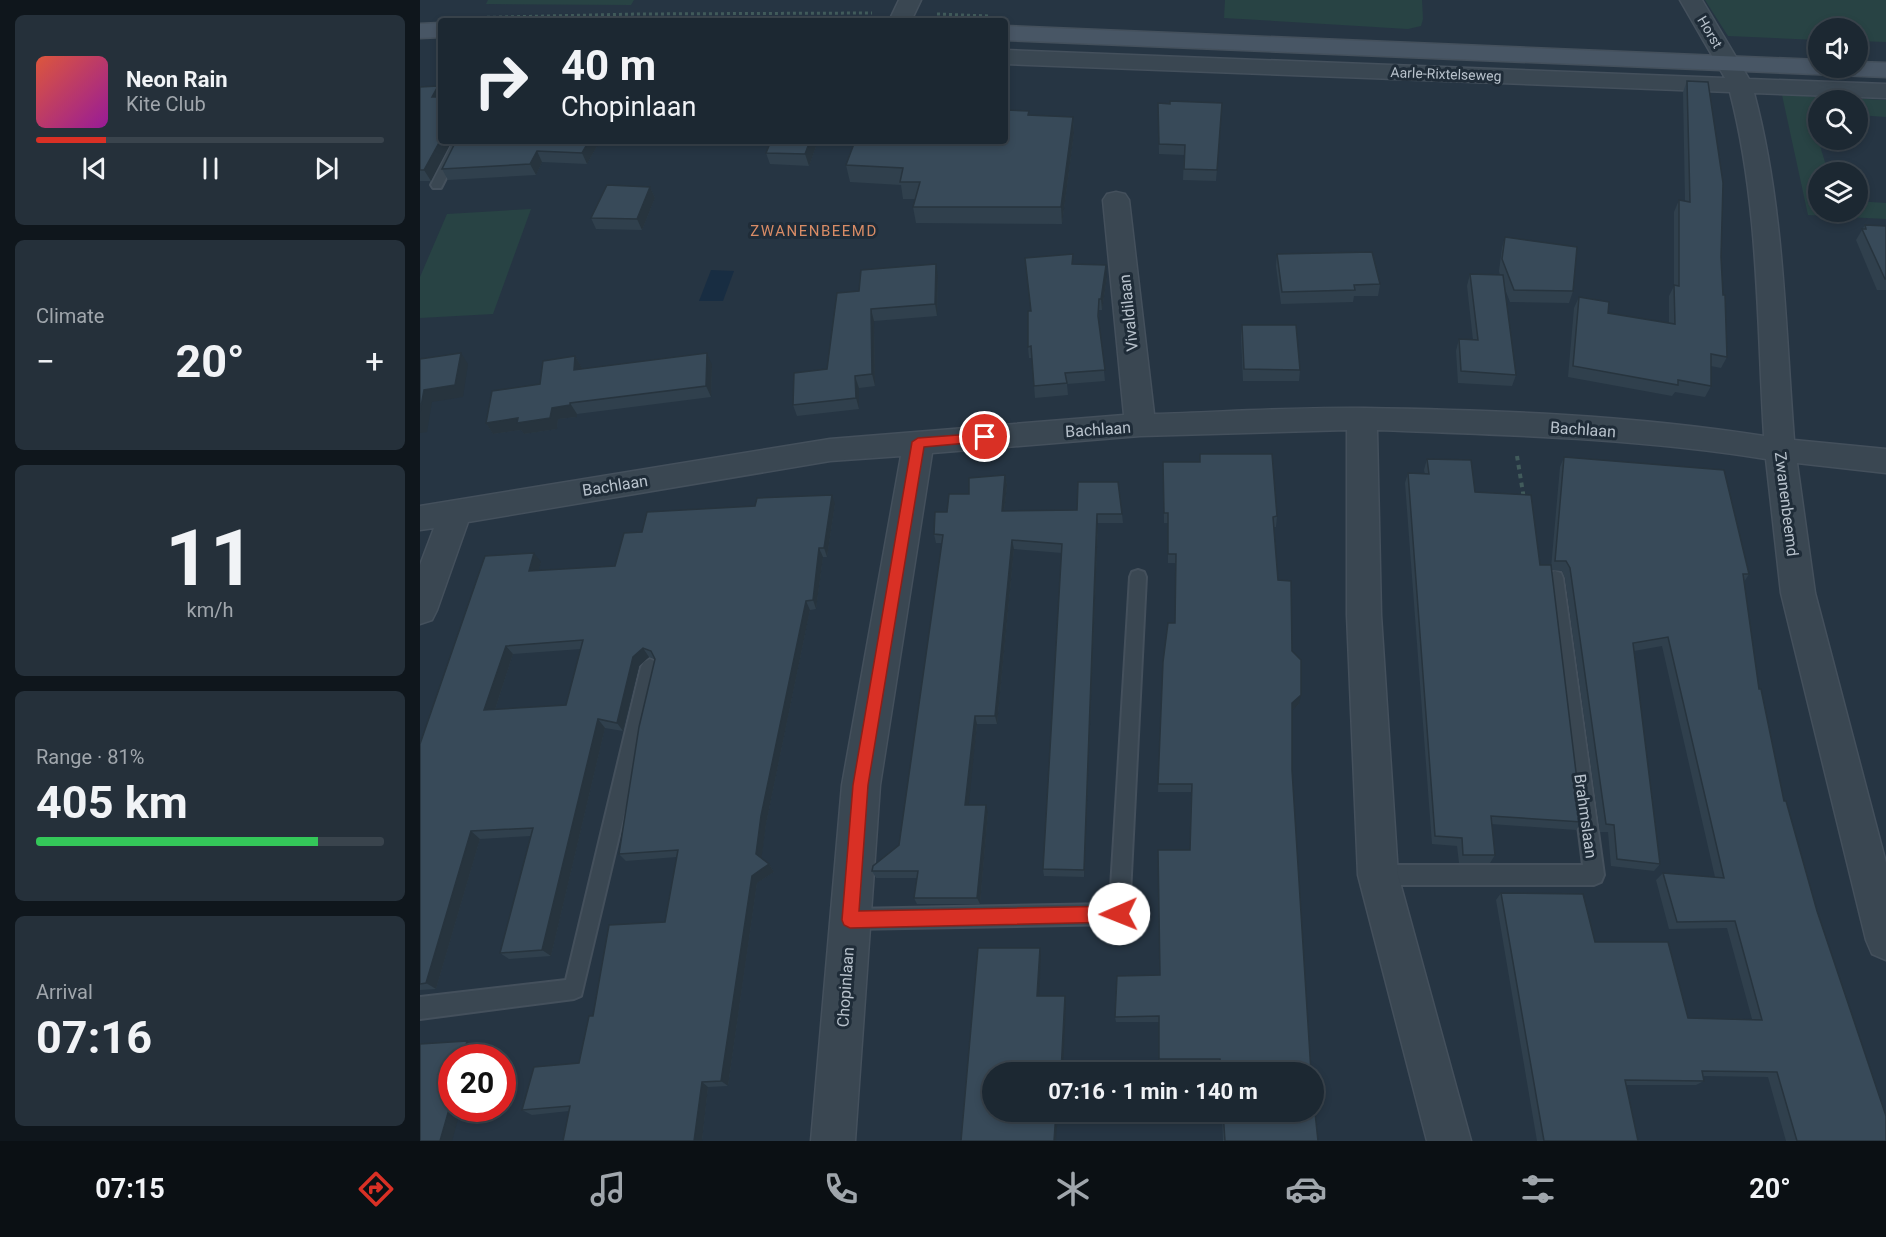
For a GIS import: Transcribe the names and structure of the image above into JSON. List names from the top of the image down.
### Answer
{
  "streets": {
    "street": [
      "Horst",
      "Aarle-Rixtelseweg",
      "Vivaldilaan",
      "Bachlaan",
      "Zwanenbeemd",
      "Chopinlaan"
    ],
    "lane": ["Brahmslaan"]
  },
  "crossings": [
    ["Horst", "Aarle-Rixtelseweg"],
    ["Horst", "Zwanenbeemd"],
    ["Aarle-Rixtelseweg", "Zwanenbeemd"],
    ["Vivaldilaan", "Bachlaan"],
    ["Bachlaan", "Zwanenbeemd"],
    ["Bachlaan", "Chopinlaan"]
  ],
  "districts": ["ZWANENBEEMD"],
  "page": {
    "turn": ["40 m", "Chopinlaan"],
    "song": ["Neon Rain", "Kite Club"],
    "tile": [
      "Climate",
      ["11", "km/h"],
      ["Range · 81%", "405 km"],
      ["Arrival", "07:16"]
    ],
    "heat": ["−", "20°", "+"],
    "limit": "20",
    "trip": "07:16 · 1 min · 140 m",
    "tabs": ["07:15", "20°"]
  }
}
